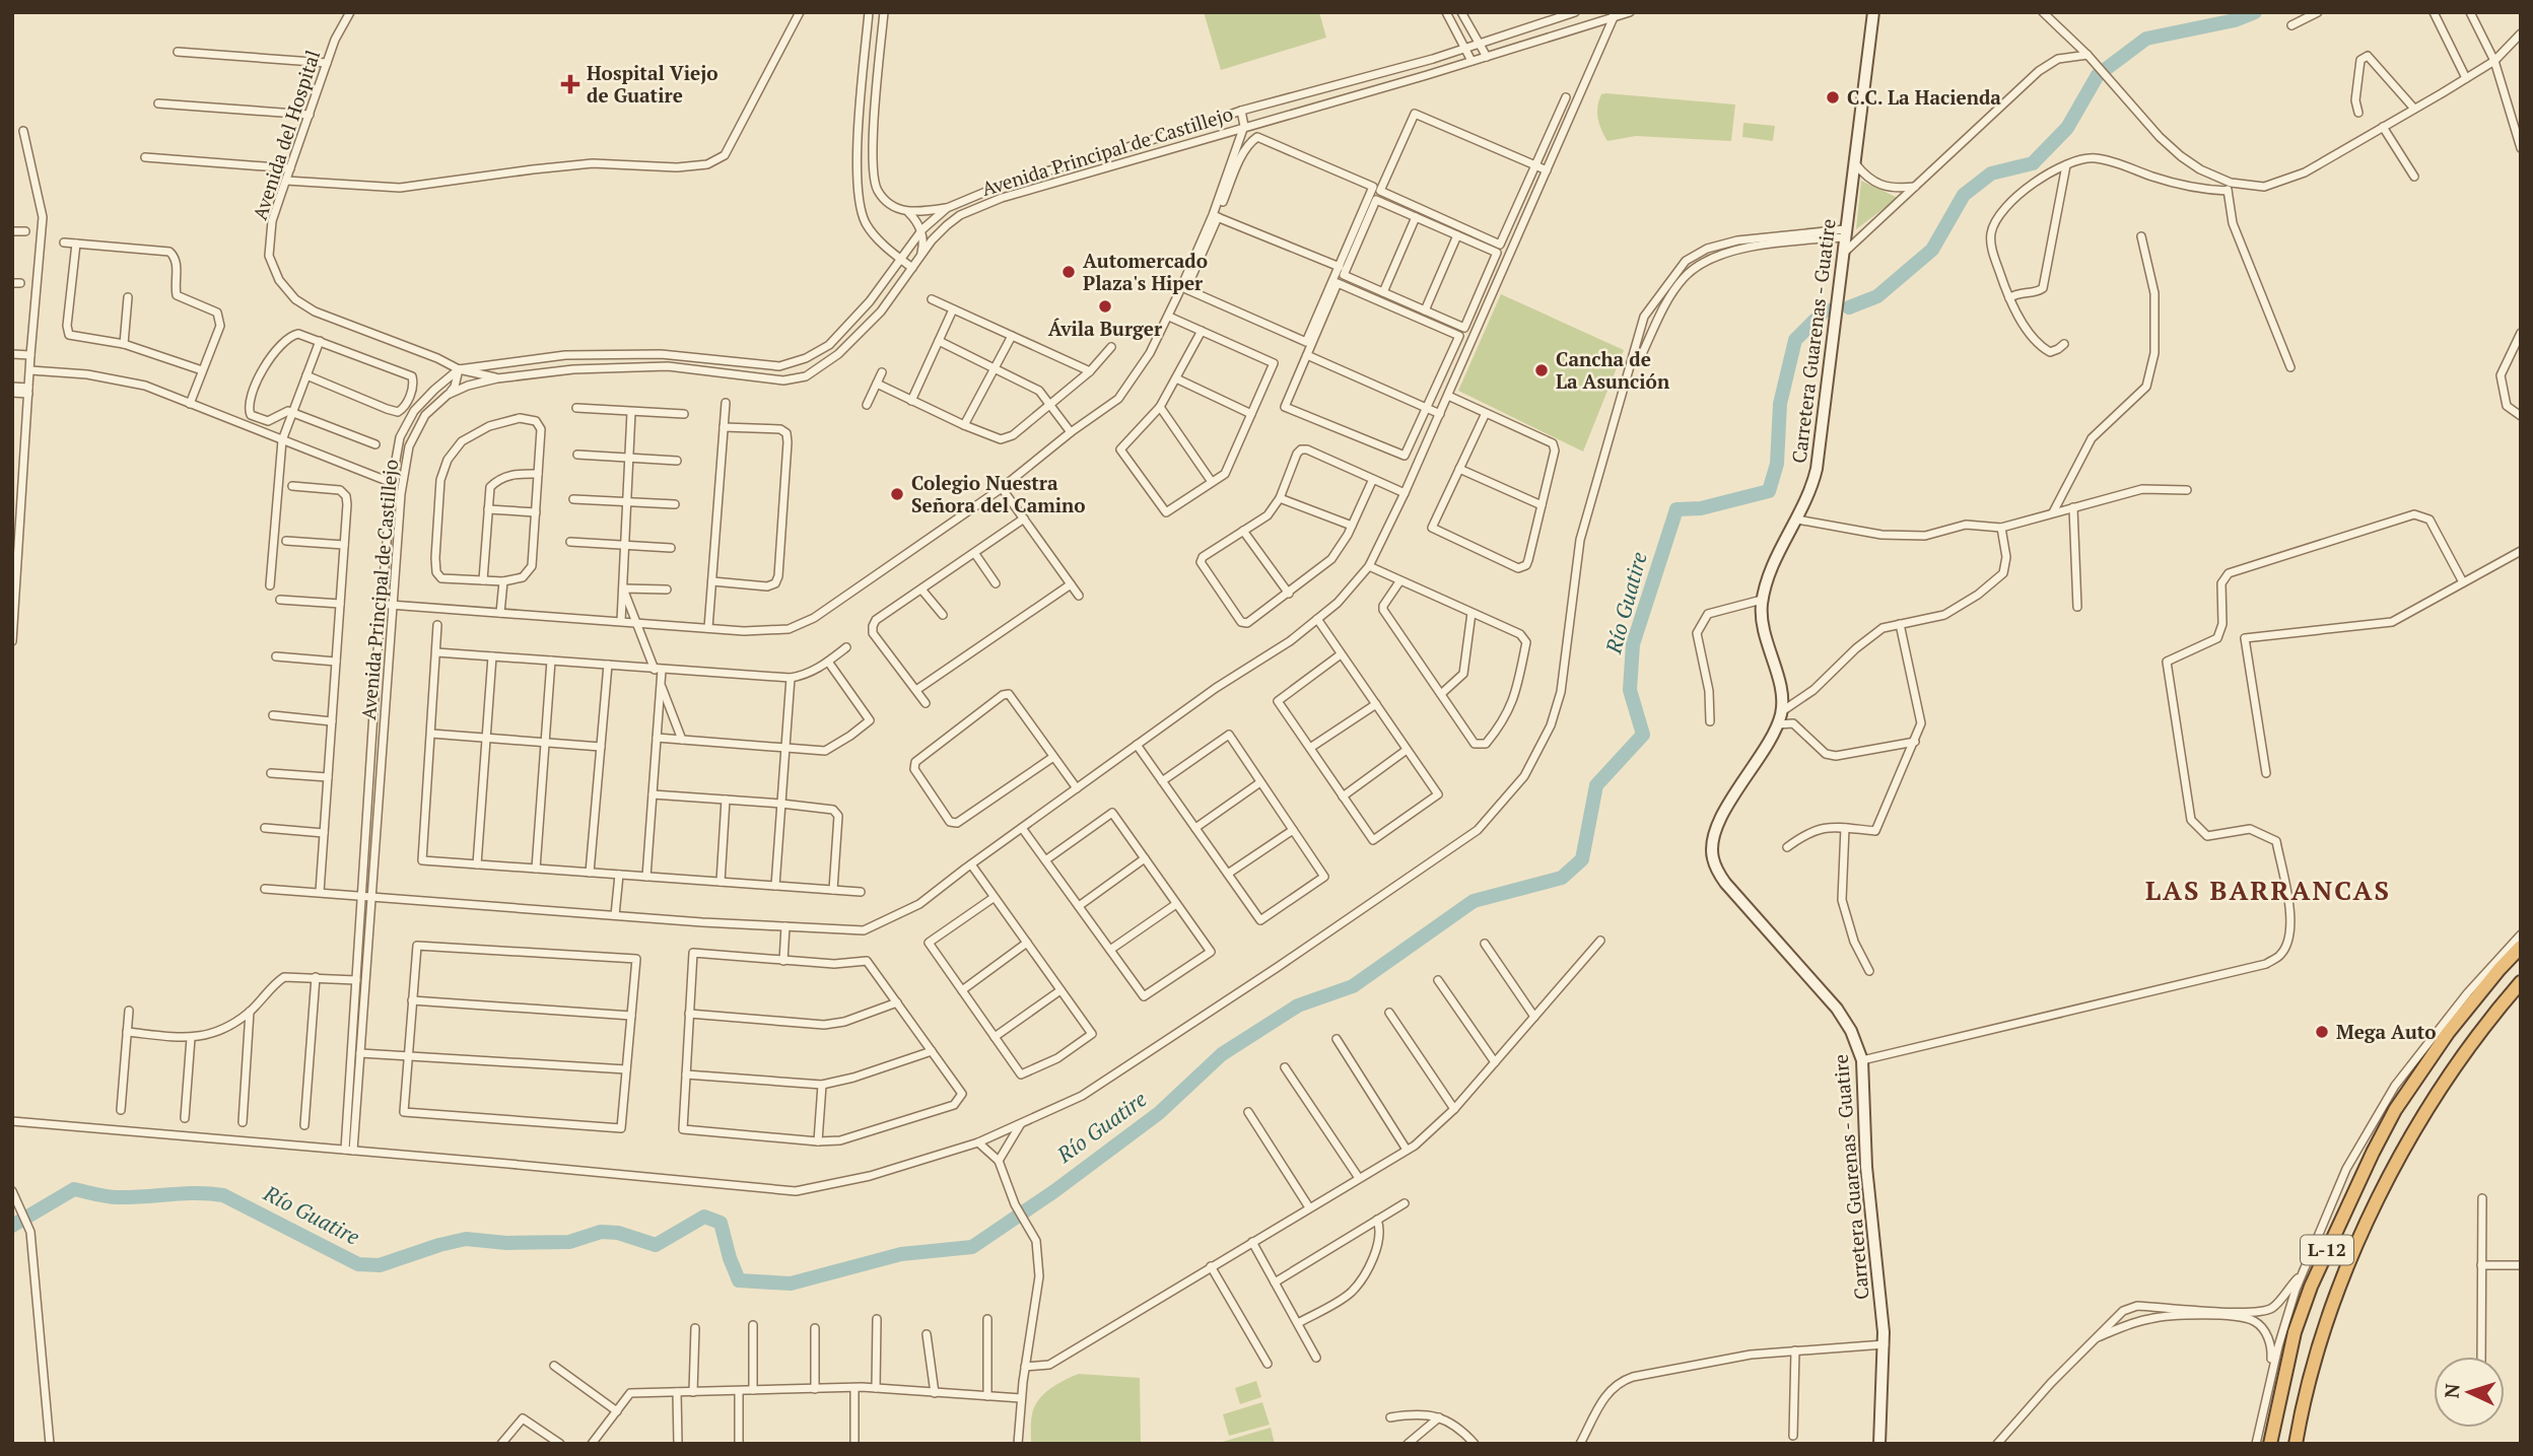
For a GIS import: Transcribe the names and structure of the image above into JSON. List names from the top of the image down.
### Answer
{
  "streets": {
    "highway": ["L-12"],
    "main road": ["Carretera Guarenas - Guatire"],
    "street": ["Avenida del Hospital", "Avenida Principal de Castillejo"]
  },
  "crossings": [
    ["Avenida del Hospital", "Avenida Principal de Castillejo"]
  ],
  "districts": ["LAS BARRANCAS"],
  "water": ["Río Guatire"],
  "places": {
    "health": ["Hospital Viejo de Guatire"],
    "other": [
      "C.C. La Hacienda",
      "Automercado Plaza's Hiper",
      "Ávila Burger",
      "Cancha de La Asunción",
      "Colegio Nuestra Señora del Camino",
      "Mega Auto"
    ]
  },
  "north": "left"
}
